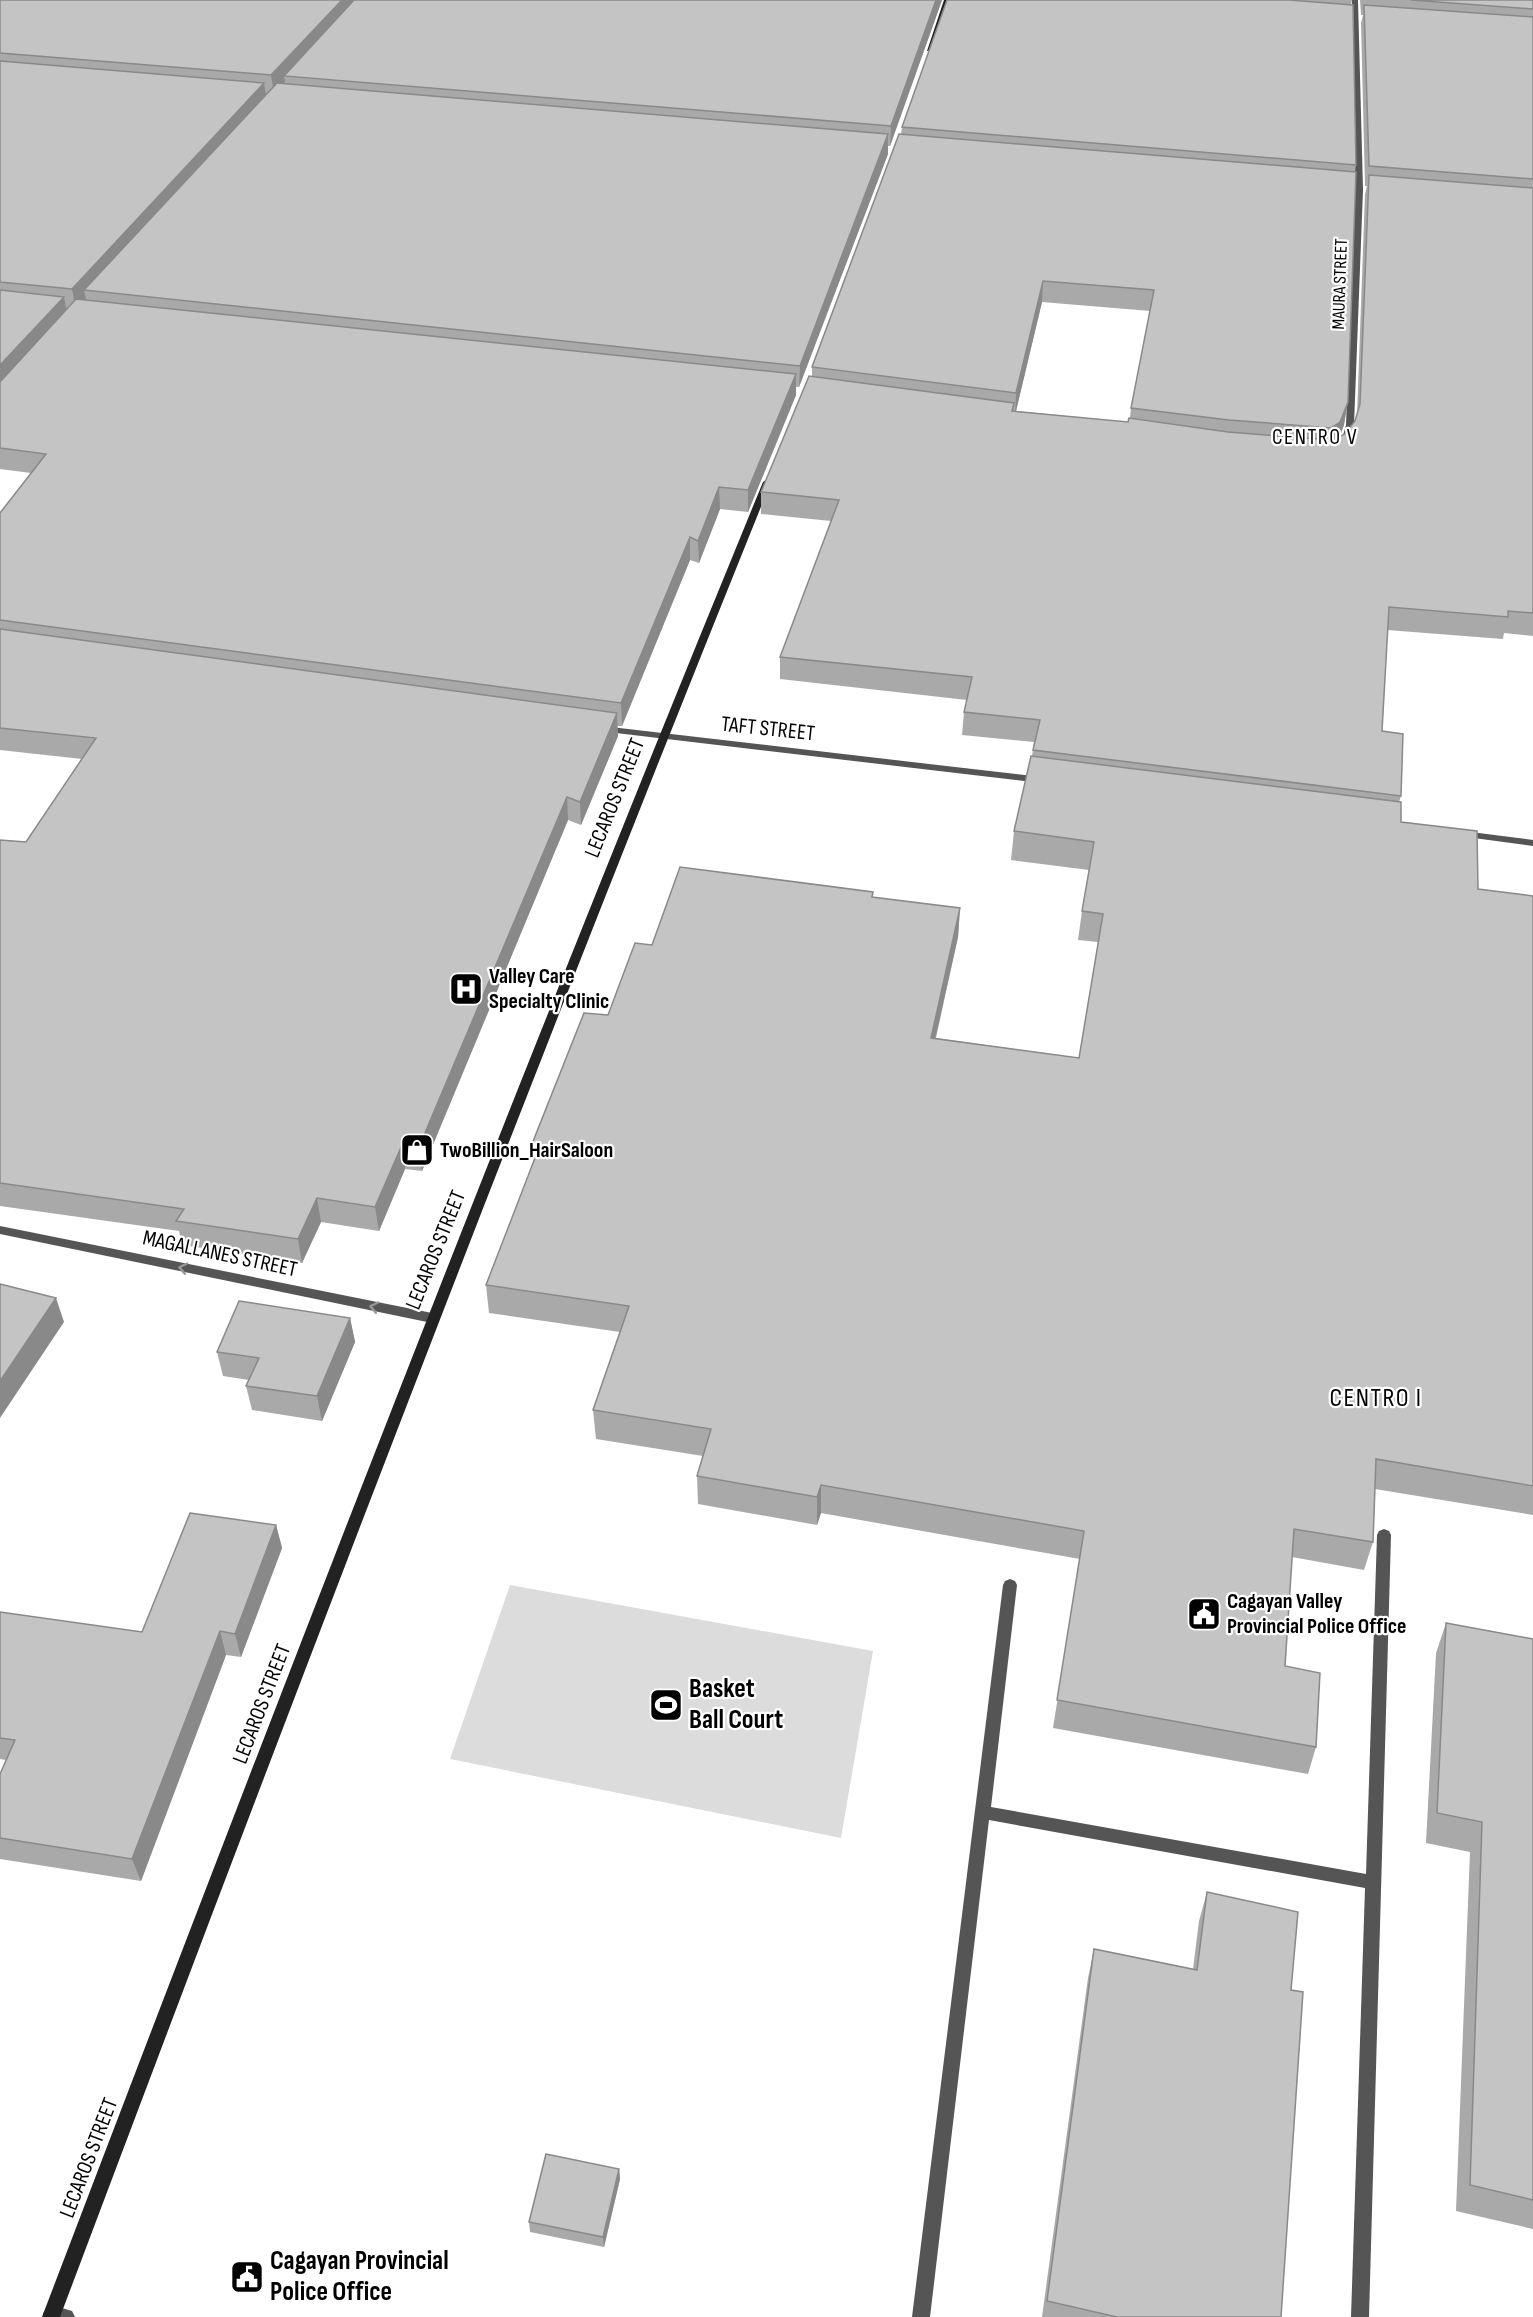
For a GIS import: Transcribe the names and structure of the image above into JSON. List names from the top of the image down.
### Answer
{
  "streets": {
    "street": [
      "MAURA STREET",
      "TAFT STREET",
      "LECAROS STREET",
      "MAGALLANES STREET"
    ]
  },
  "crossings": [
    ["TAFT STREET", "LECAROS STREET"],
    ["LECAROS STREET", "MAGALLANES STREET"]
  ],
  "one_way": ["MAGALLANES STREET"],
  "districts": ["CENTRO V", "CENTRO I"],
  "places": {
    "hospital": ["Valley Care Specialty Clinic"],
    "shop": ["TwoBillion_HairSaloon"],
    "public building": ["Cagayan Valley Provincial Police Office", "Cagayan Provincial Police Office"],
    "sports": ["Basket Ball Court"]
  }
}
